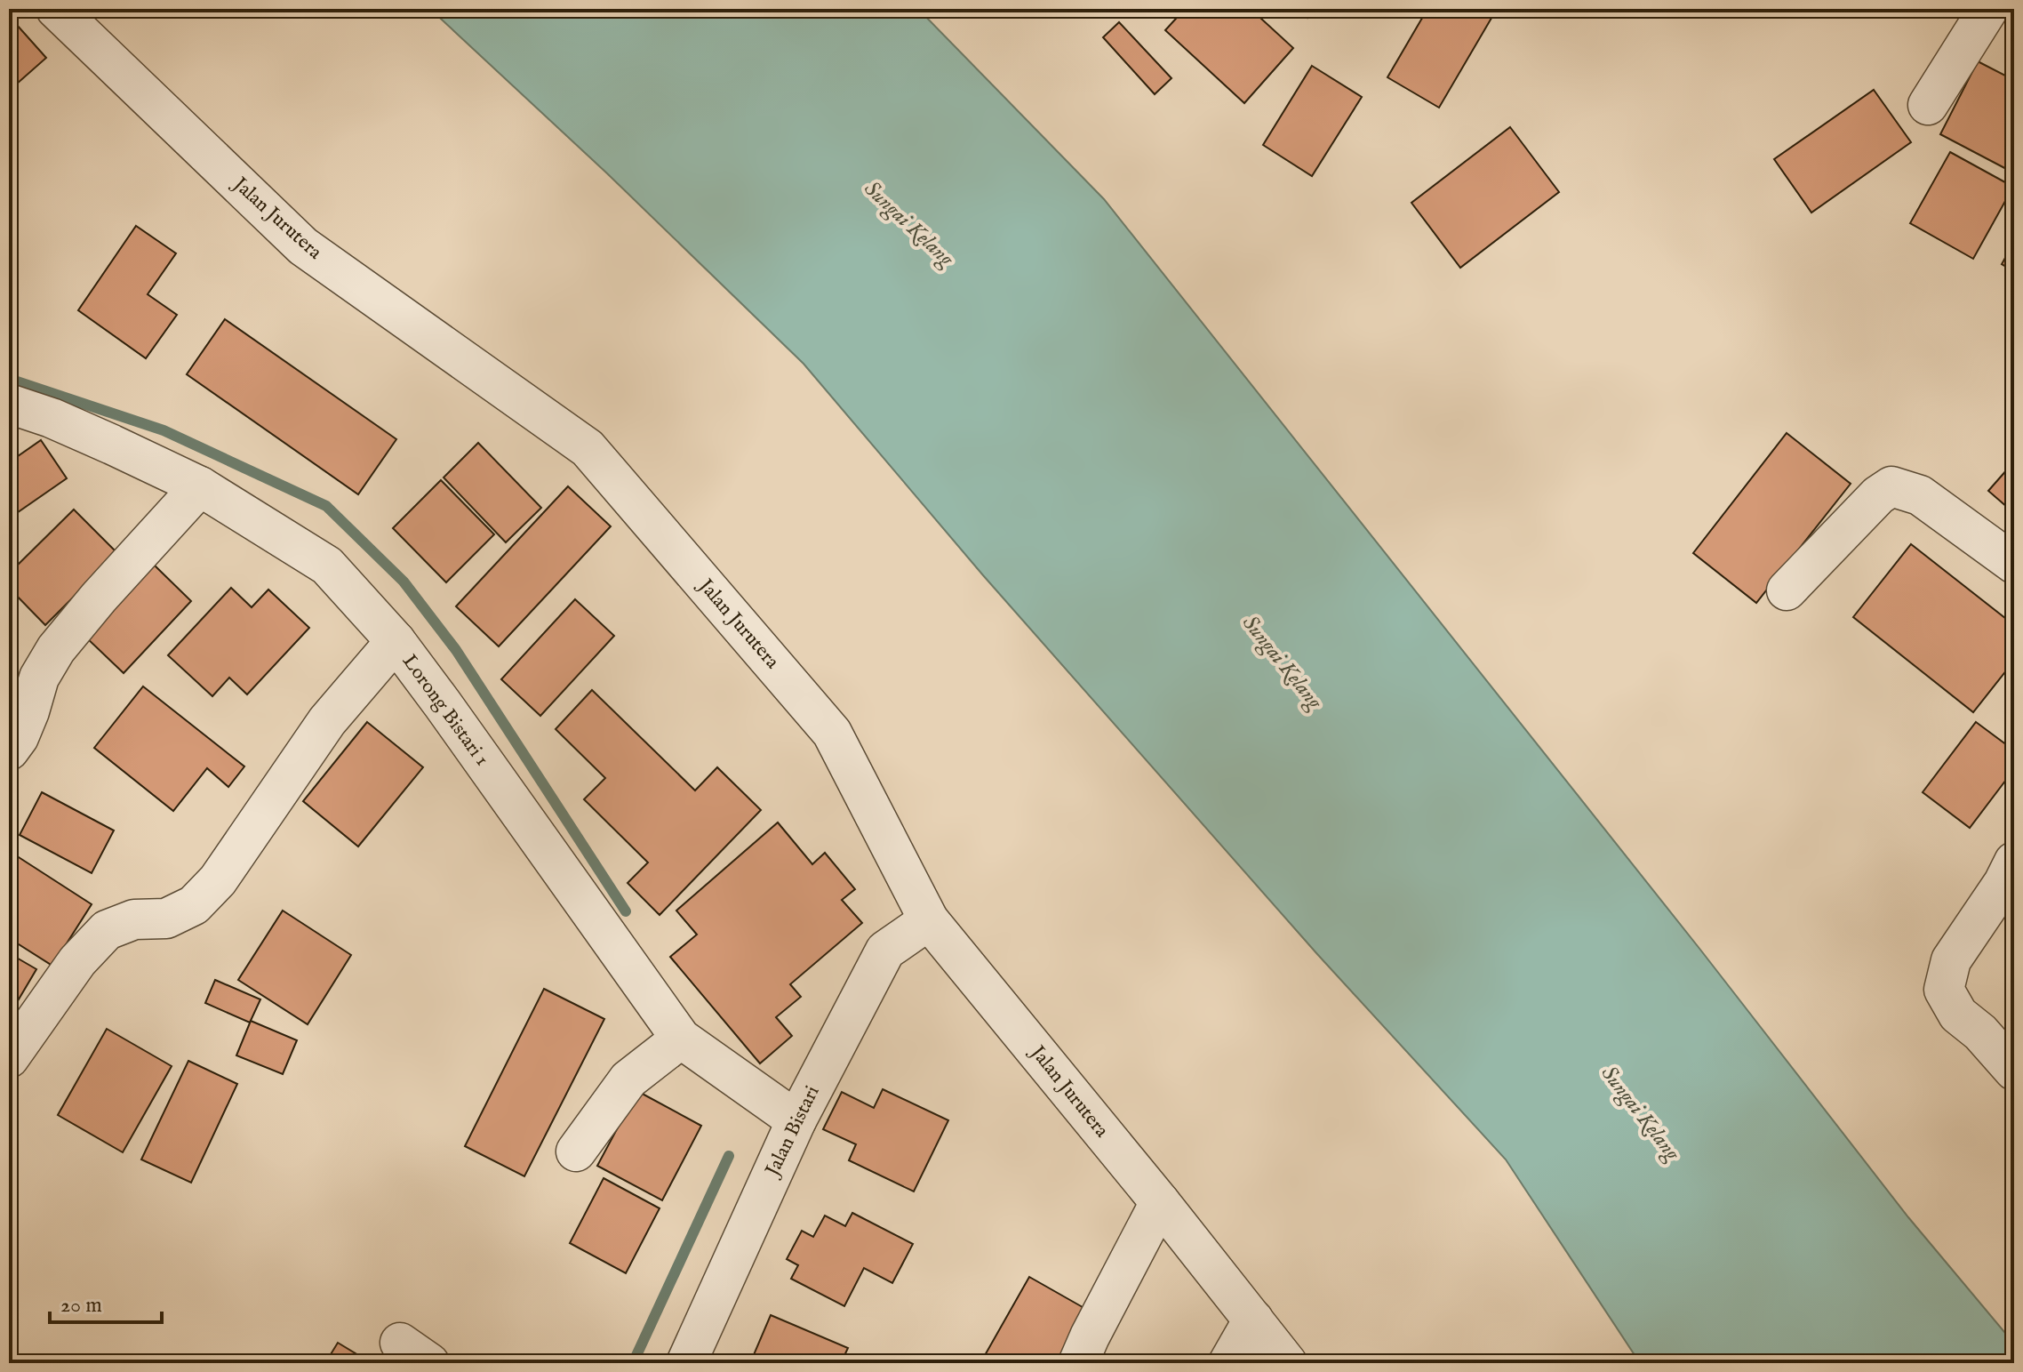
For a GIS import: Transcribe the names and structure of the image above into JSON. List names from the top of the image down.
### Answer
{
  "streets": {
    "street": ["Jalan Jurutera", "Lorong Bistari 1", "Jalan Bistari"]
  },
  "crossings": [
    ["Jalan Jurutera", "Jalan Bistari"],
    ["Lorong Bistari 1", "Jalan Bistari"]
  ],
  "water": ["Sungai Kelang"],
  "scale_bar": "20 m"
}
